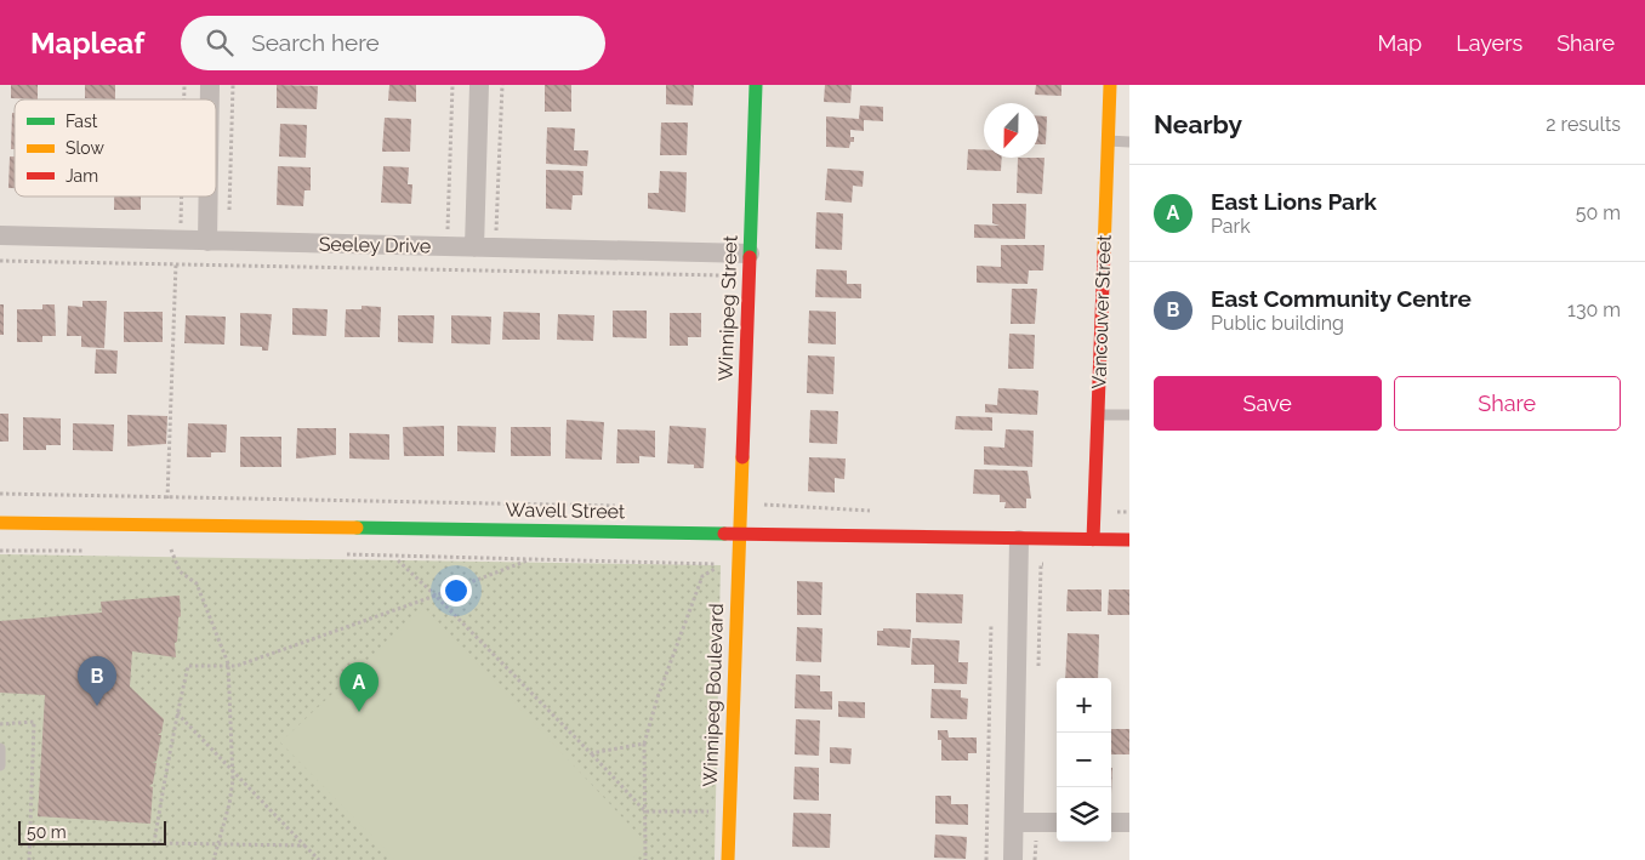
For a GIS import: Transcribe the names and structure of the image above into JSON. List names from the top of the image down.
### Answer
{
  "streets": {
    "street": [
      "Seeley Drive",
      "Winnipeg Street",
      "Vancouver Street",
      "Wavell Street",
      "Winnipeg Boulevard"
    ]
  },
  "crossings": [
    ["Seeley Drive", "Winnipeg Street"],
    ["Winnipeg Street", "Wavell Street"],
    ["Winnipeg Street", "Winnipeg Boulevard"],
    ["Vancouver Street", "Wavell Street"],
    ["Wavell Street", "Winnipeg Boulevard"]
  ],
  "legend": ["Fast", "Slow", "Jam"],
  "scale_bar": "50 m",
  "north": "bottom",
  "page": {
    "header": "Mapleaf",
    "search": "Search here",
    "nav": ["Map", "Layers", "Share"],
    "heading": ["Nearby", "2 results"],
    "list": [
      {
        "mark": "A",
        "name": "East Lions Park",
        "note": "Park",
        "value": "50 m"
      },
      {
        "mark": "B",
        "name": "East Community Centre",
        "note": "Public building",
        "value": "130 m"
      }
    ],
    "buttons": ["Save", "Share"],
    "pins": ["B", "A"],
    "map_buttons": ["+", "−"],
    "scale": "50 m"
  }
}
